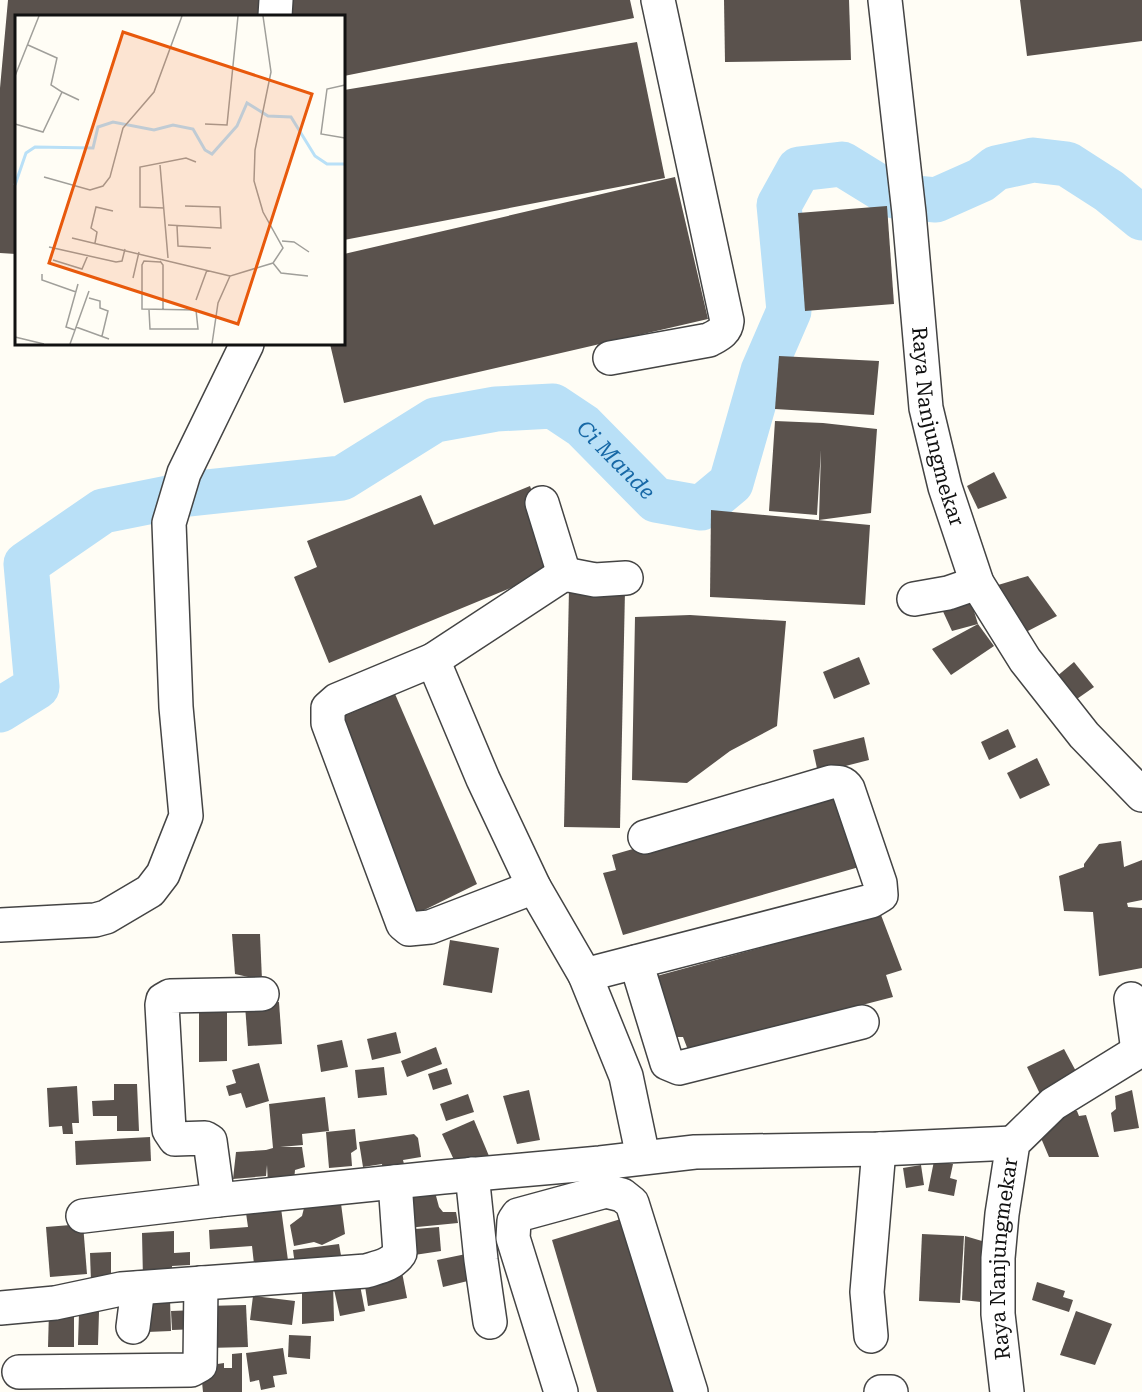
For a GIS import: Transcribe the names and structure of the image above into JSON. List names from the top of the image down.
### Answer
{
  "streets": {
    "street": ["Raya Nanjungmekar"]
  },
  "water": ["Ci Mande"]
}
